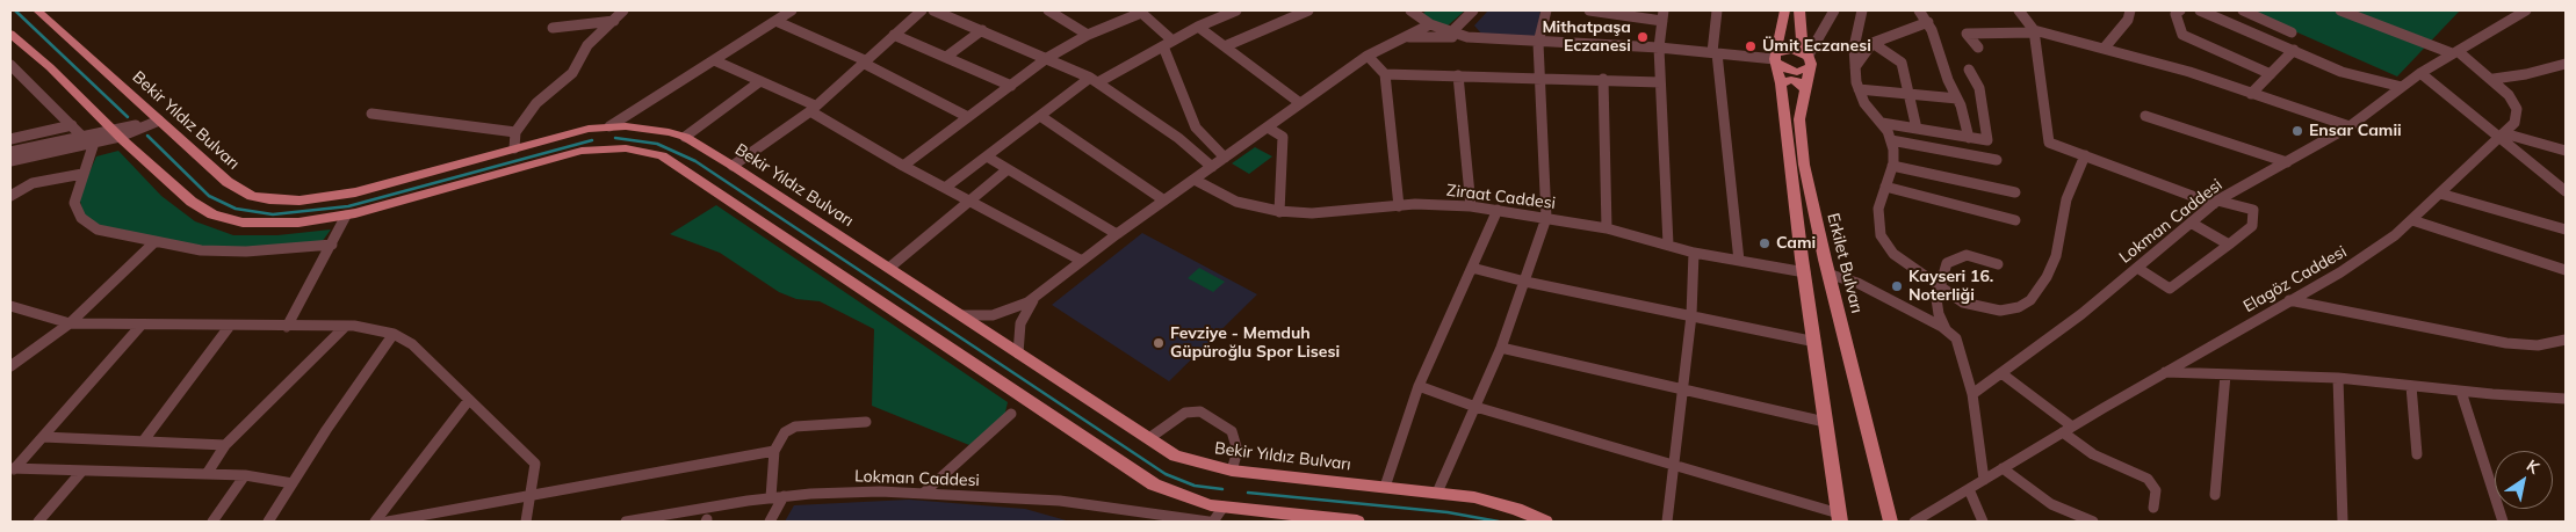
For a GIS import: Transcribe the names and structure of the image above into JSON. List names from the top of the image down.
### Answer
{
  "streets": {
    "main road": ["Bekir Yıldız Bulvarı", "Erkilet Bulvarı"],
    "street": ["Ziraat Caddesi", "Lokman Caddesi", "Elagöz Caddesi"]
  },
  "crossings": [
    ["Lokman Caddesi", "Elagöz Caddesi"]
  ],
  "places": [
    "Mithatpaşa Eczanesi",
    "Ümit Eczanesi",
    "Ensar Camii",
    "Cami",
    "Kayseri 16. Noterliği",
    "Fevziye - Memduh Güpüroğlu Spor Lisesi"
  ],
  "north": "top right"
}
